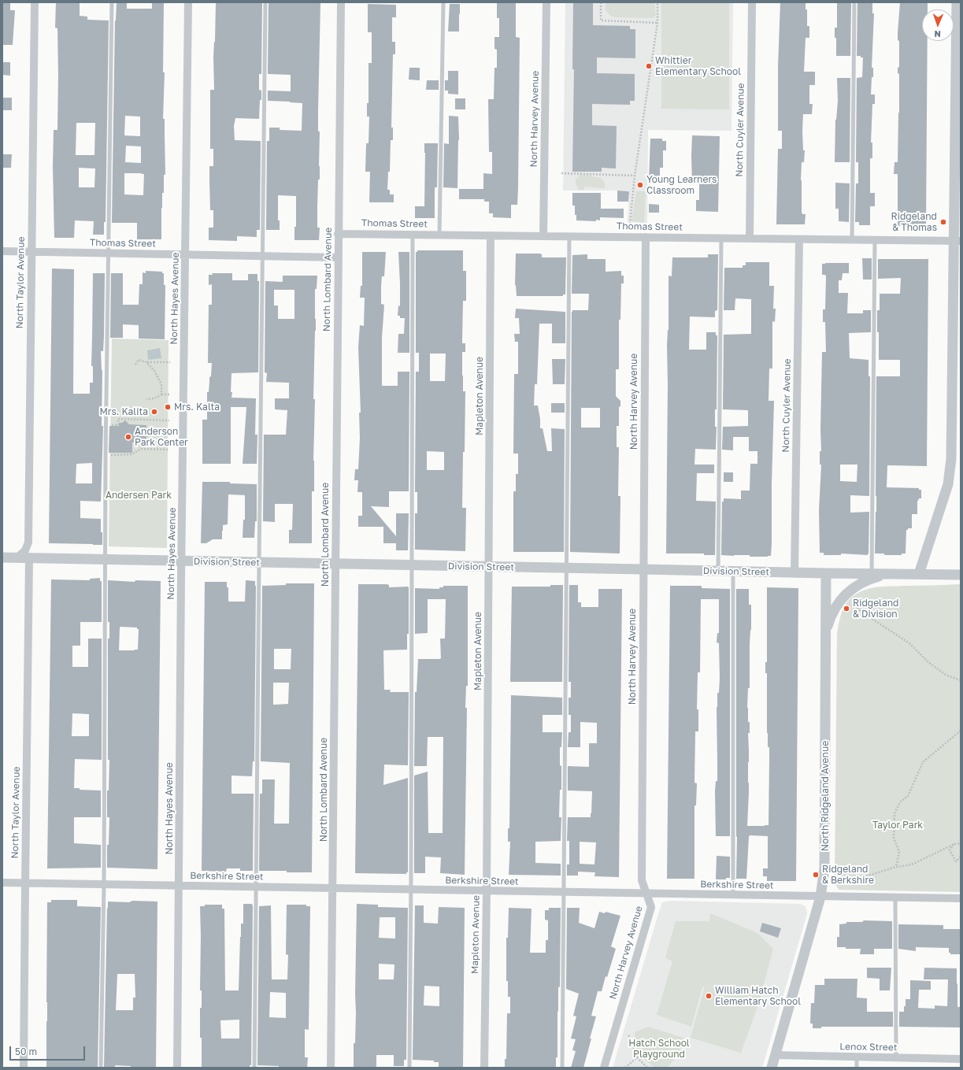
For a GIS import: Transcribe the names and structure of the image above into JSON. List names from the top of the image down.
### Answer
{
  "streets": {
    "street": [
      "North Harvey Avenue",
      "North Cuyler Avenue",
      "Thomas Street",
      "North Lombard Avenue",
      "North Taylor Avenue",
      "North Hayes Avenue",
      "Mapleton Avenue",
      "Division Street",
      "North Ridgeland Avenue",
      "Berkshire Street",
      "Lenox Street"
    ]
  },
  "crossings": [
    ["North Harvey Avenue", "Thomas Street"],
    ["North Harvey Avenue", "Division Street"],
    ["North Harvey Avenue", "Berkshire Street"],
    ["North Cuyler Avenue", "Thomas Street"],
    ["North Cuyler Avenue", "Division Street"],
    ["Thomas Street", "North Lombard Avenue"],
    ["Thomas Street", "North Taylor Avenue"],
    ["Thomas Street", "North Hayes Avenue"],
    ["Thomas Street", "Mapleton Avenue"],
    ["North Lombard Avenue", "Division Street"],
    ["North Lombard Avenue", "Berkshire Street"],
    ["North Taylor Avenue", "Division Street"],
    ["North Taylor Avenue", "Berkshire Street"],
    ["North Hayes Avenue", "Division Street"],
    ["North Hayes Avenue", "Berkshire Street"],
    ["Mapleton Avenue", "Division Street"],
    ["Mapleton Avenue", "Berkshire Street"],
    ["Division Street", "North Ridgeland Avenue"],
    ["North Ridgeland Avenue", "Berkshire Street"],
    ["North Ridgeland Avenue", "Lenox Street"]
  ],
  "parks": ["Andersen Park", "Taylor Park", "Hatch School Playground"],
  "places": [
    "Whittier Elementary School",
    "Young Learners Classroom",
    "Ridgeland & Thomas",
    "Mrs. Kalta",
    "Mrs. Kalita",
    "Anderson Park Center",
    "Ridgeland & Division",
    "Ridgeland & Berkshire",
    "William Hatch Elementary School"
  ],
  "scale_bar": "50 m",
  "north": "bottom"
}
